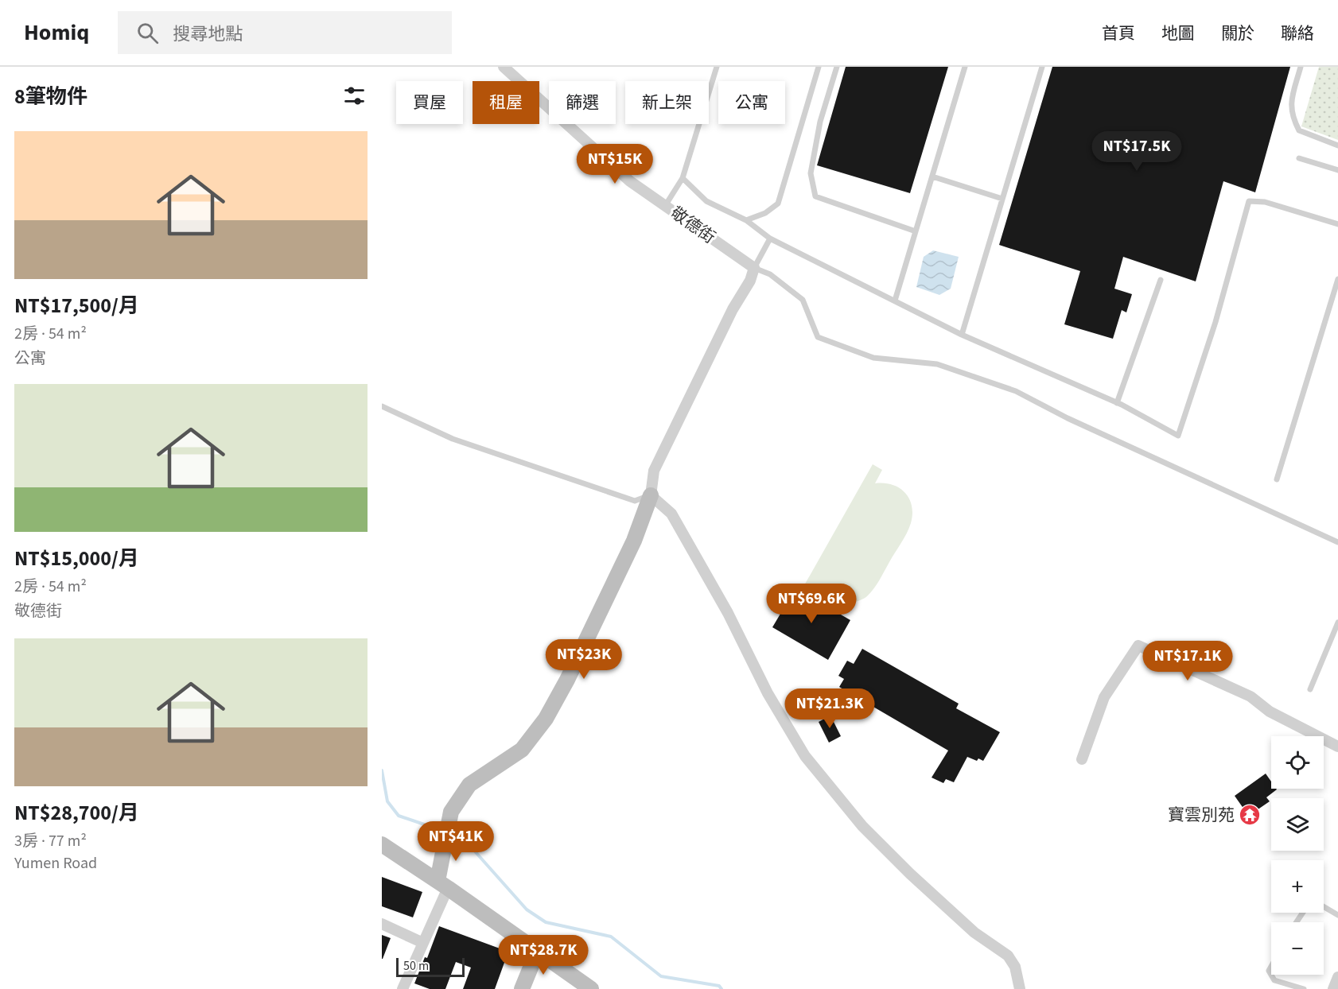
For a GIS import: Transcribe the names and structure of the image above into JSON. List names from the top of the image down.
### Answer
{
  "streets": {
    "street": ["敬德街"]
  },
  "places": {
    "temple": ["寶雲別苑"]
  },
  "scale_bar": "50 m",
  "page": {
    "header": "Homiq",
    "search": "搜尋地點",
    "nav": [
      "首頁",
      "地圖",
      "關於",
      "聯絡"
    ],
    "heading": "8筆物件",
    "chip": [
      "買屋",
      "租屋",
      "篩選",
      "新上架",
      "公寓"
    ],
    "list": [
      {
        "name": "NT$17,500/月",
        "note": "2房 · 54 m² · 公寓"
      },
      {
        "name": "NT$15,000/月",
        "note": "2房 · 54 m² · 敬德街"
      },
      {
        "name": "NT$28,700/月",
        "note": "3房 · 77 m² · Yumen Road"
      }
    ],
    "price": [
      "NT$17.5K",
      "NT$15K",
      "NT$69.6K",
      "NT$23K",
      "NT$17.1K",
      "NT$21.3K",
      "NT$41K",
      "NT$28.7K"
    ],
    "map_buttons": ["+", "−"],
    "scale": "50 m"
  }
}
